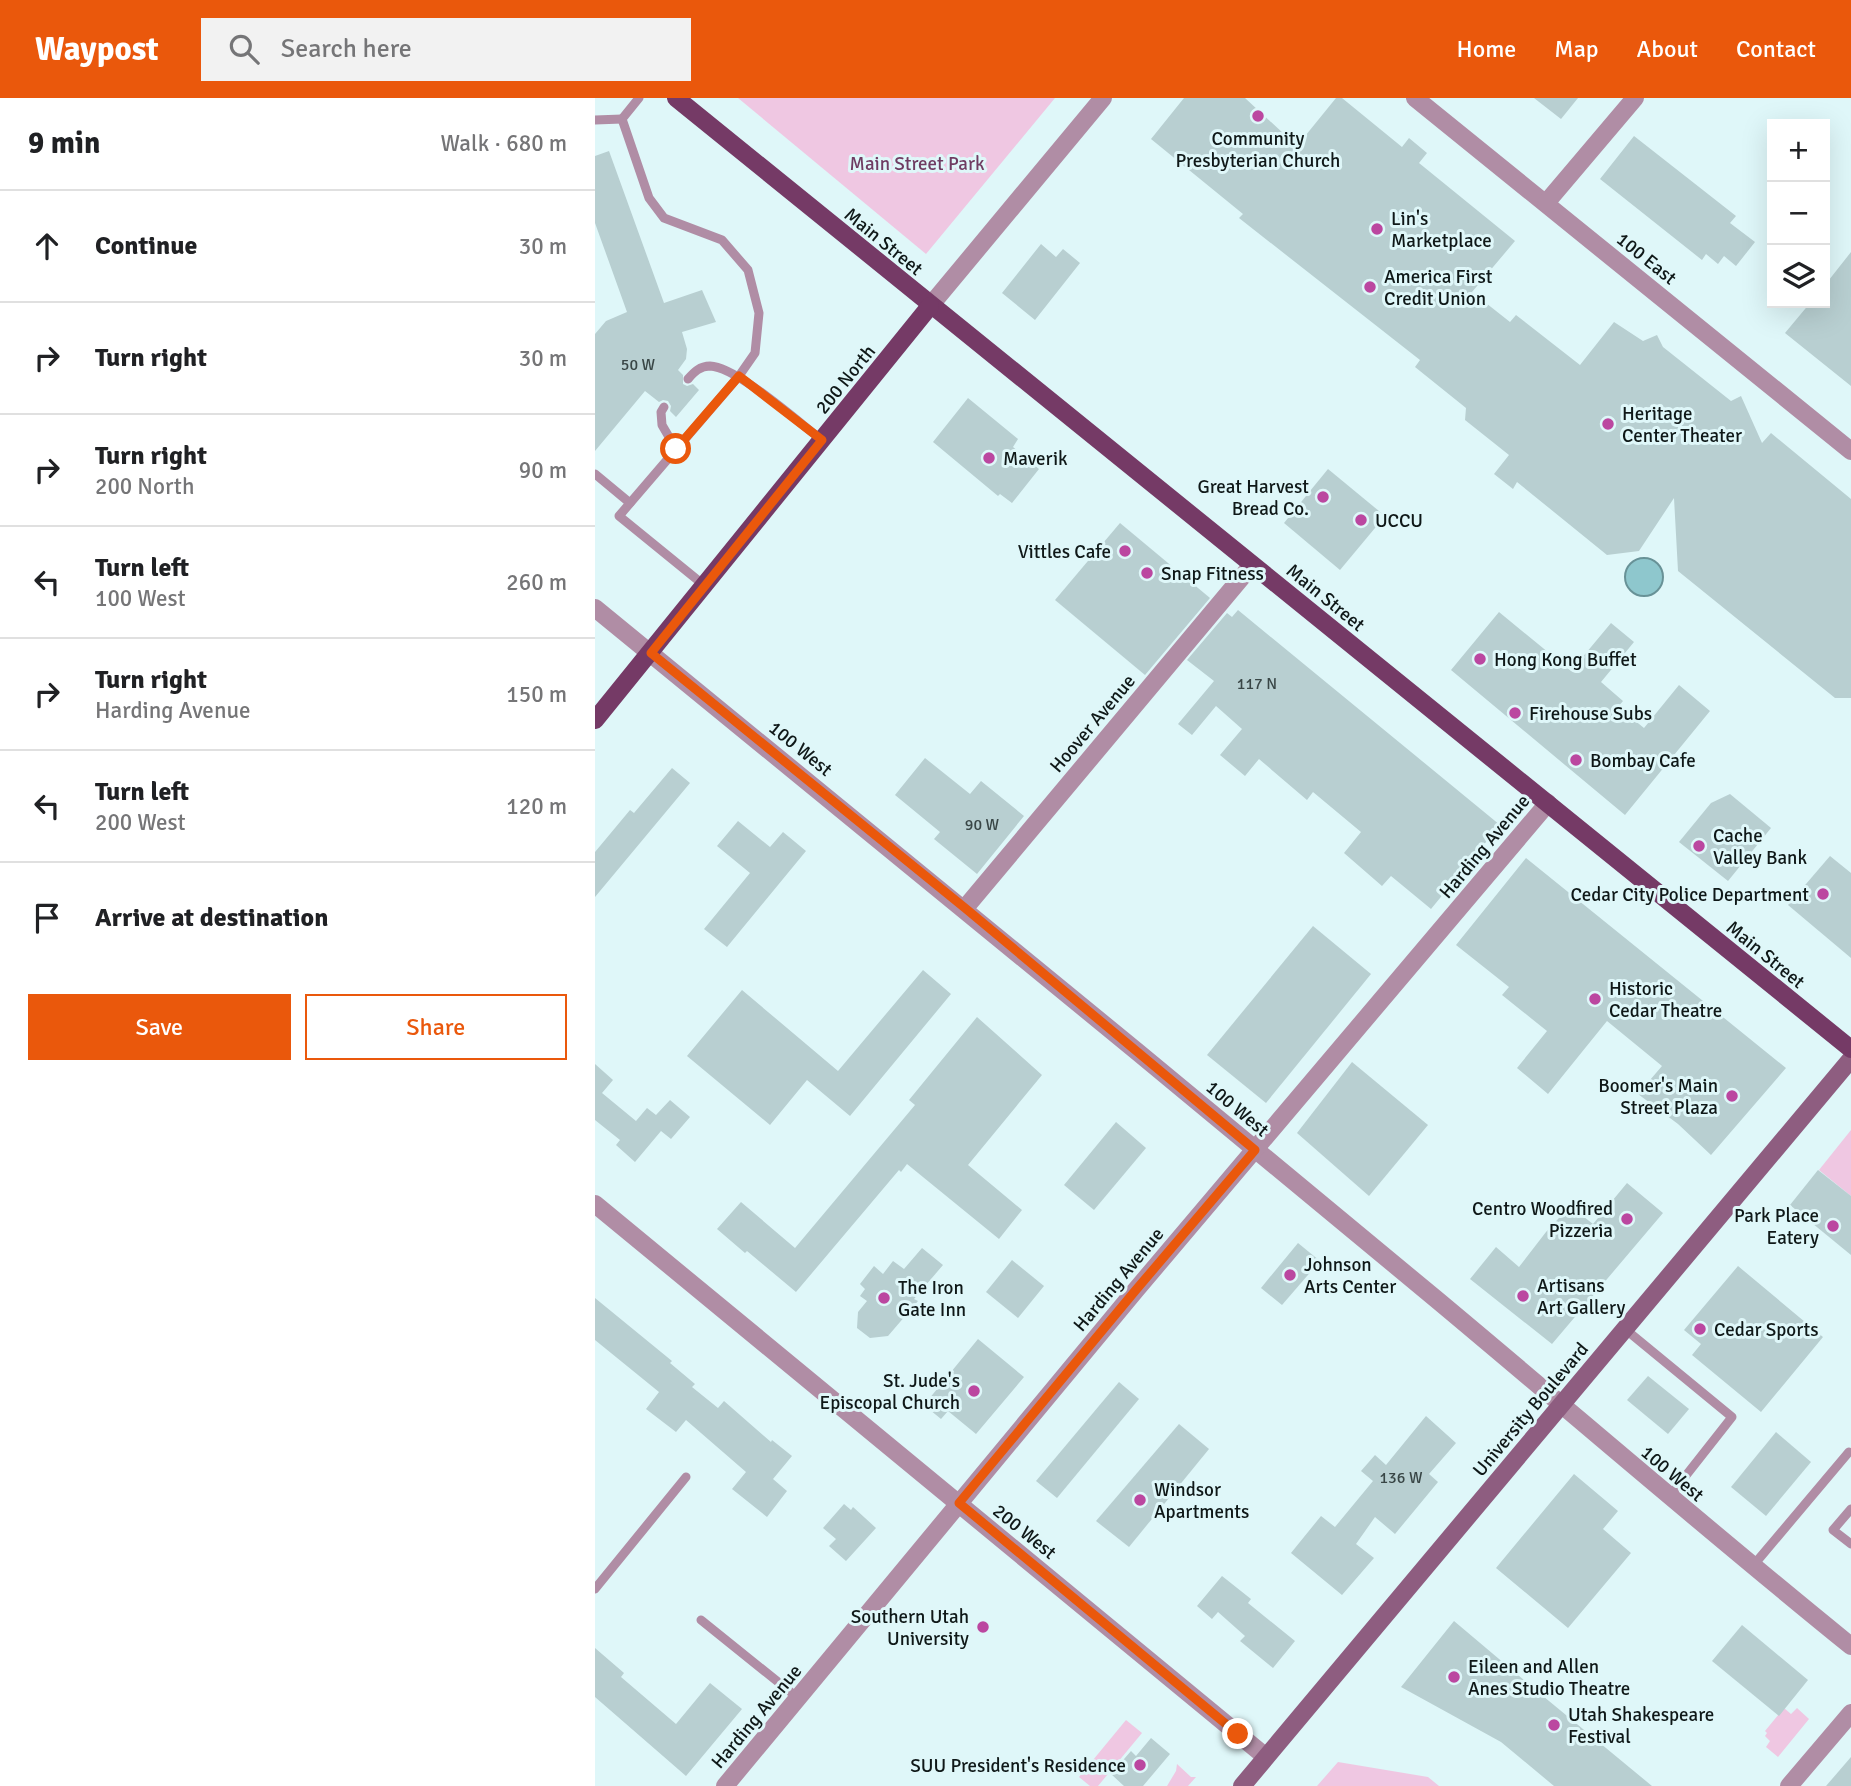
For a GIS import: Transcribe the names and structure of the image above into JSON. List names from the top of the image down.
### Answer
{
  "streets": {
    "main road": ["Main Street", "200 North", "University Boulevard"],
    "street": [
      "100 East",
      "Hoover Avenue",
      "100 West",
      "Harding Avenue",
      "200 West"
    ]
  },
  "crossings": [
    ["Main Street", "200 North"],
    ["Main Street", "Hoover Avenue"],
    ["Main Street", "Harding Avenue"],
    ["200 North", "100 West"],
    ["Hoover Avenue", "100 West"],
    ["100 West", "Harding Avenue"],
    ["100 West", "University Boulevard"],
    ["Harding Avenue", "200 West"],
    ["University Boulevard", "200 West"]
  ],
  "parks": ["Main Street Park"],
  "places": [
    "Community Presbyterian Church",
    "Lin's Marketplace",
    "America First Credit Union",
    "Heritage Center Theater",
    "Maverik",
    "Great Harvest Bread Co.",
    "UCCU",
    "Vittles Cafe",
    "Snap Fitness",
    "Hong Kong Buffet",
    "Firehouse Subs",
    "Bombay Cafe",
    "Cache Valley Bank",
    "Cedar City Police Department",
    "Historic Cedar Theatre",
    "Boomer's Main Street Plaza",
    "Centro Woodfired Pizzeria",
    "Park Place Eatery",
    "Johnson Arts Center",
    "Artisans Art Gallery",
    "The Iron Gate Inn",
    "Cedar Sports",
    "St. Jude's Episcopal Church",
    "Windsor Apartments",
    "Southern Utah University",
    "Eileen and Allen Anes Studio Theatre",
    "Utah Shakespeare Festival",
    "SUU President's Residence"
  ],
  "house_numbers": [
    "50 W",
    "117 N",
    "90 W",
    "136 W"
  ],
  "page": {
    "header": "Waypost",
    "search": "Search here",
    "nav": [
      "Home",
      "Map",
      "About",
      "Contact"
    ],
    "heading": ["9 min", "Walk · 680 m"],
    "map_buttons": ["+", "−"],
    "list": [
      ["Continue", "30 m"],
      ["Turn right", "30 m"],
      ["Turn right", "200 North", "90 m"],
      ["Turn left", "100 West", "260 m"],
      ["Turn right", "Harding Avenue", "150 m"],
      ["Turn left", "200 West", "120 m"],
      "Arrive at destination"
    ],
    "buttons": ["Save", "Share"]
  }
}
